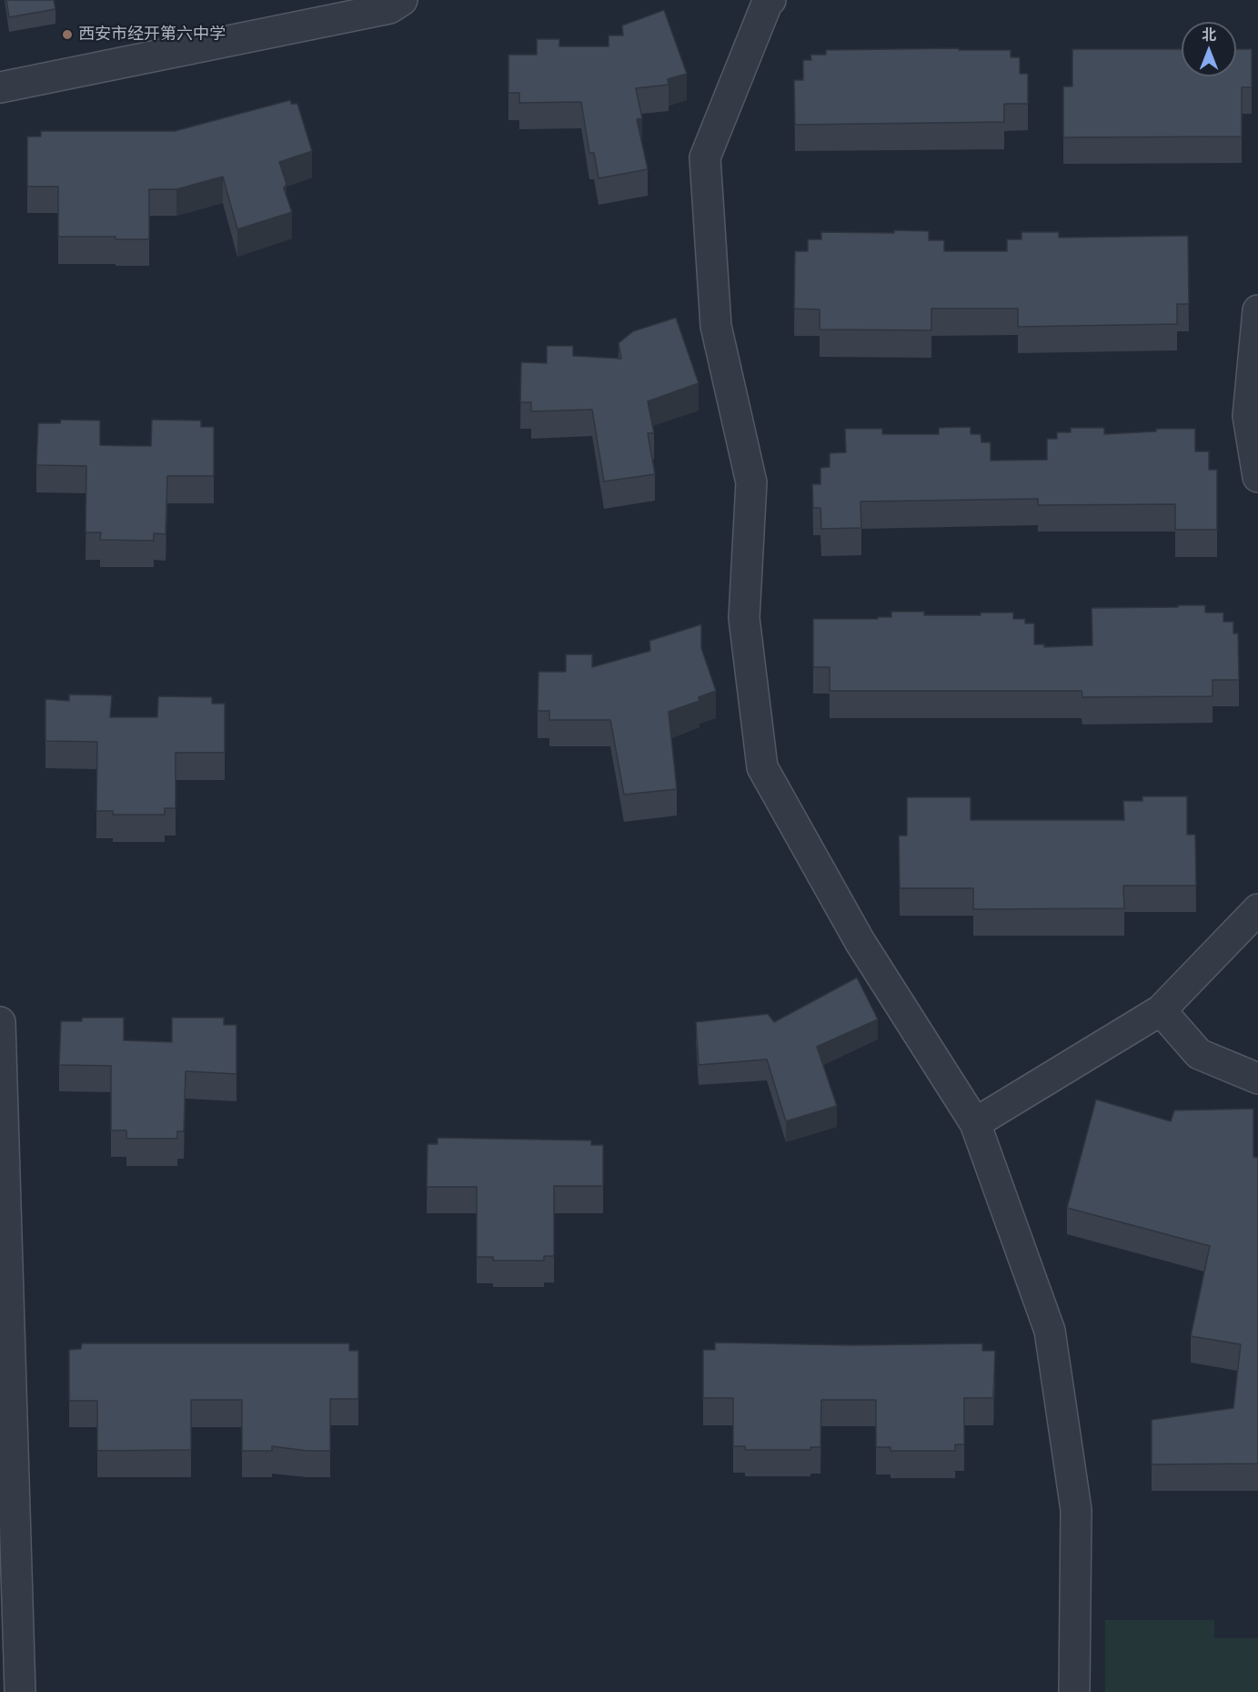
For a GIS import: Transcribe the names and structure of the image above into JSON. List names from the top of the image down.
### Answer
{
  "places": ["西安市经开第六中学"],
  "north": "top"
}
